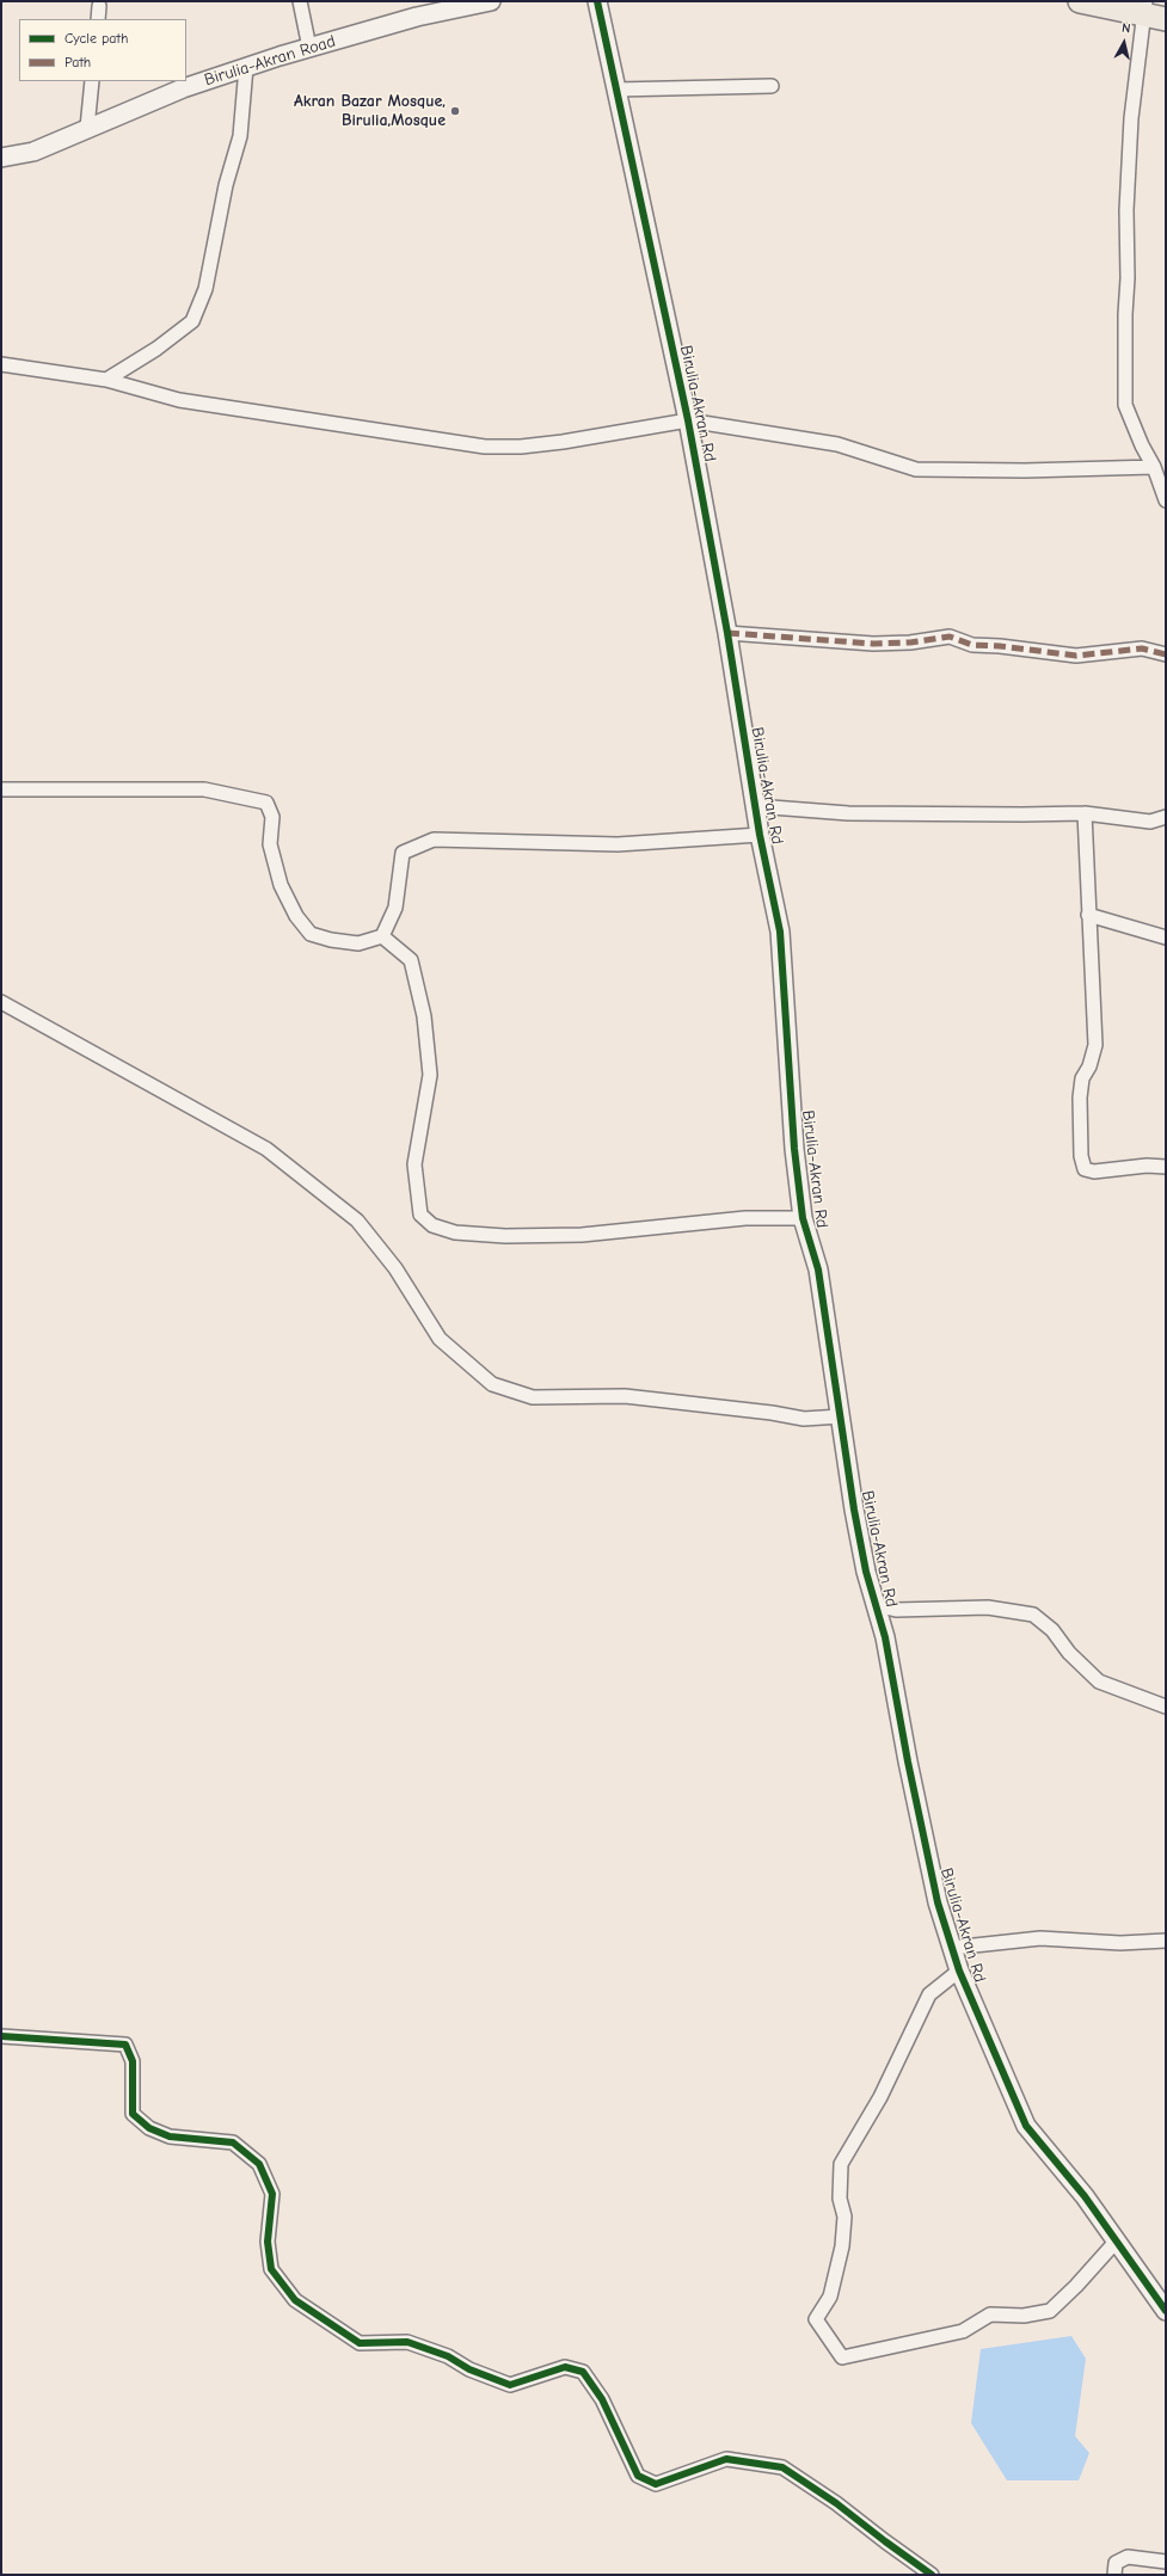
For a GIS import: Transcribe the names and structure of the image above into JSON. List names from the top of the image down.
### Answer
{
  "streets": {
    "street": ["Birulia-Akran Road", "Birulia-Akran Rd"]
  },
  "places": ["Akran Bazar Mosque, Birulia,Mosque"],
  "legend": ["Cycle path", "Path"],
  "north": "top"
}
